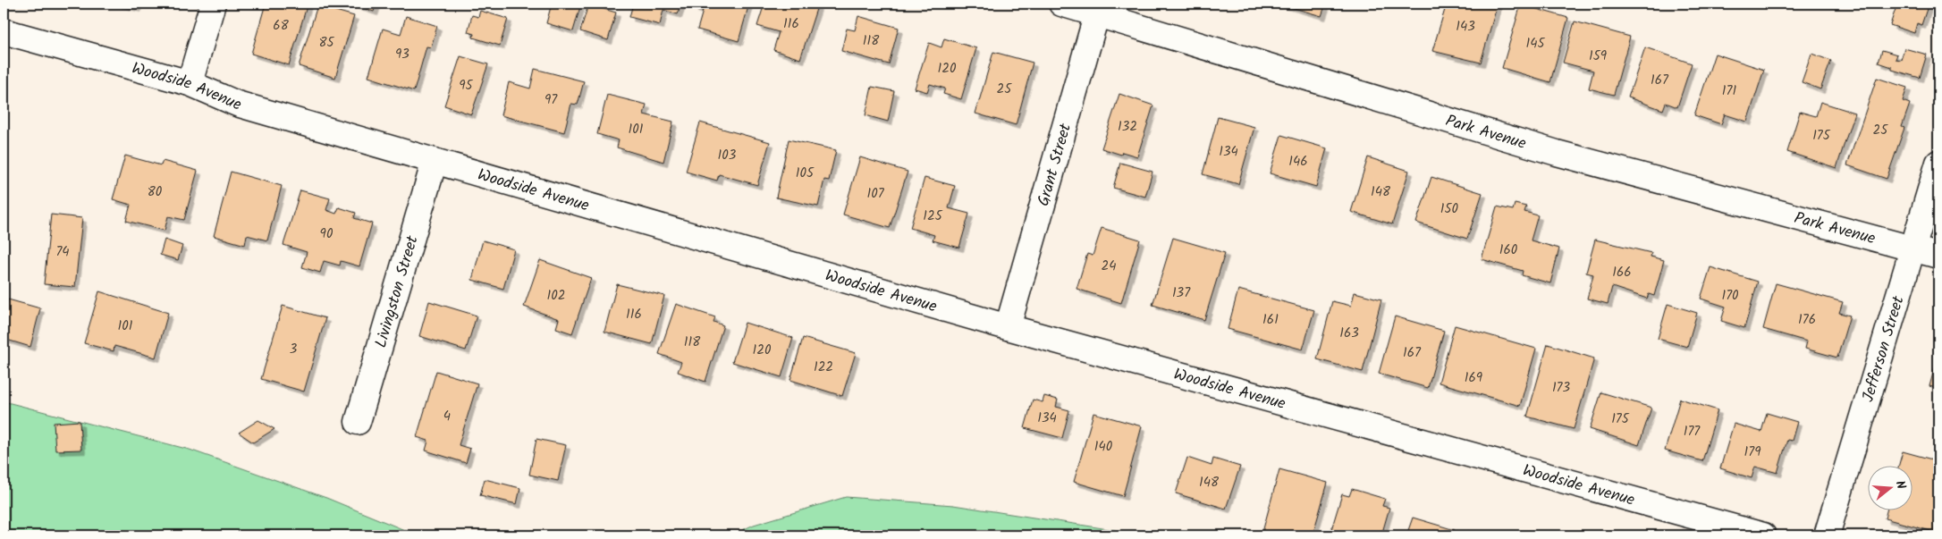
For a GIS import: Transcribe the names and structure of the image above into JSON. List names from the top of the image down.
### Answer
{
  "streets": {
    "street": [
      "Woodside Avenue",
      "Park Avenue",
      "Grant Street",
      "Livingston Street",
      "Jefferson Street"
    ]
  },
  "crossings": [
    ["Woodside Avenue", "Grant Street"],
    ["Woodside Avenue", "Livingston Street"],
    ["Park Avenue", "Grant Street"],
    ["Park Avenue", "Jefferson Street"]
  ],
  "house_numbers": [
    "116",
    "68",
    "143",
    "118",
    "85",
    "145",
    "93",
    "159",
    "120",
    "167",
    "95",
    "25",
    "171",
    "97",
    "132",
    "101",
    "25",
    "175",
    "134",
    "103",
    "146",
    "105",
    "80",
    "148",
    "107",
    "150",
    "125",
    "90",
    "160",
    "74",
    "24",
    "166",
    "137",
    "102",
    "170",
    "116",
    "161",
    "176",
    "101",
    "163",
    "118",
    "3",
    "120",
    "167",
    "122",
    "169",
    "173",
    "4",
    "134",
    "175",
    "177",
    "140",
    "179",
    "148"
  ],
  "north": "right"
}
